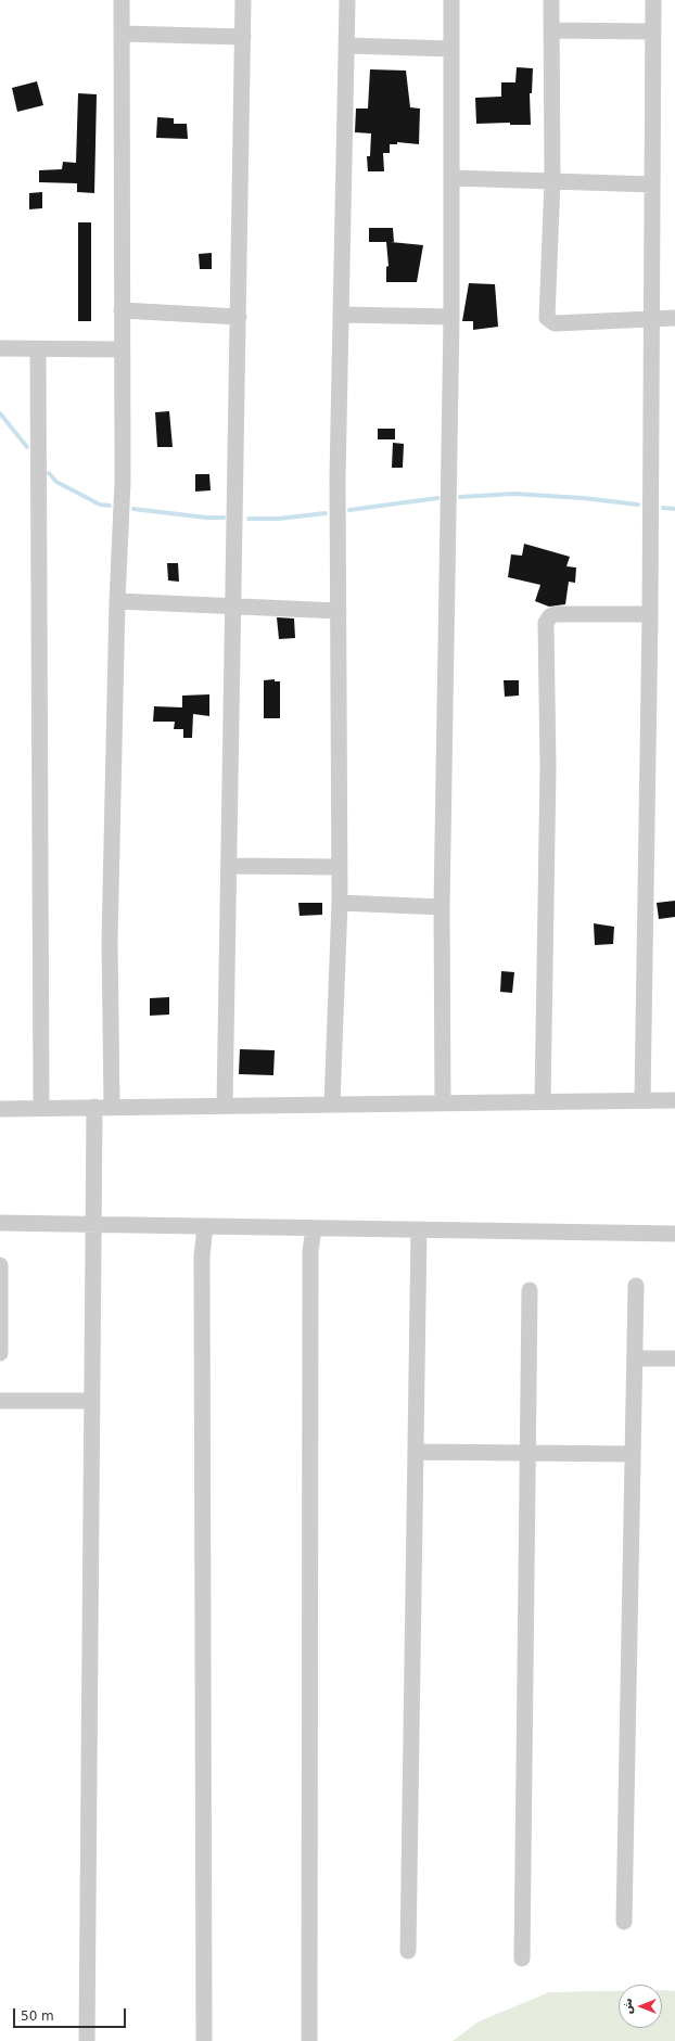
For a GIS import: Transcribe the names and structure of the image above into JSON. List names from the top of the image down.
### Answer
{
  "scale_bar": "50 m",
  "north": "left"
}
